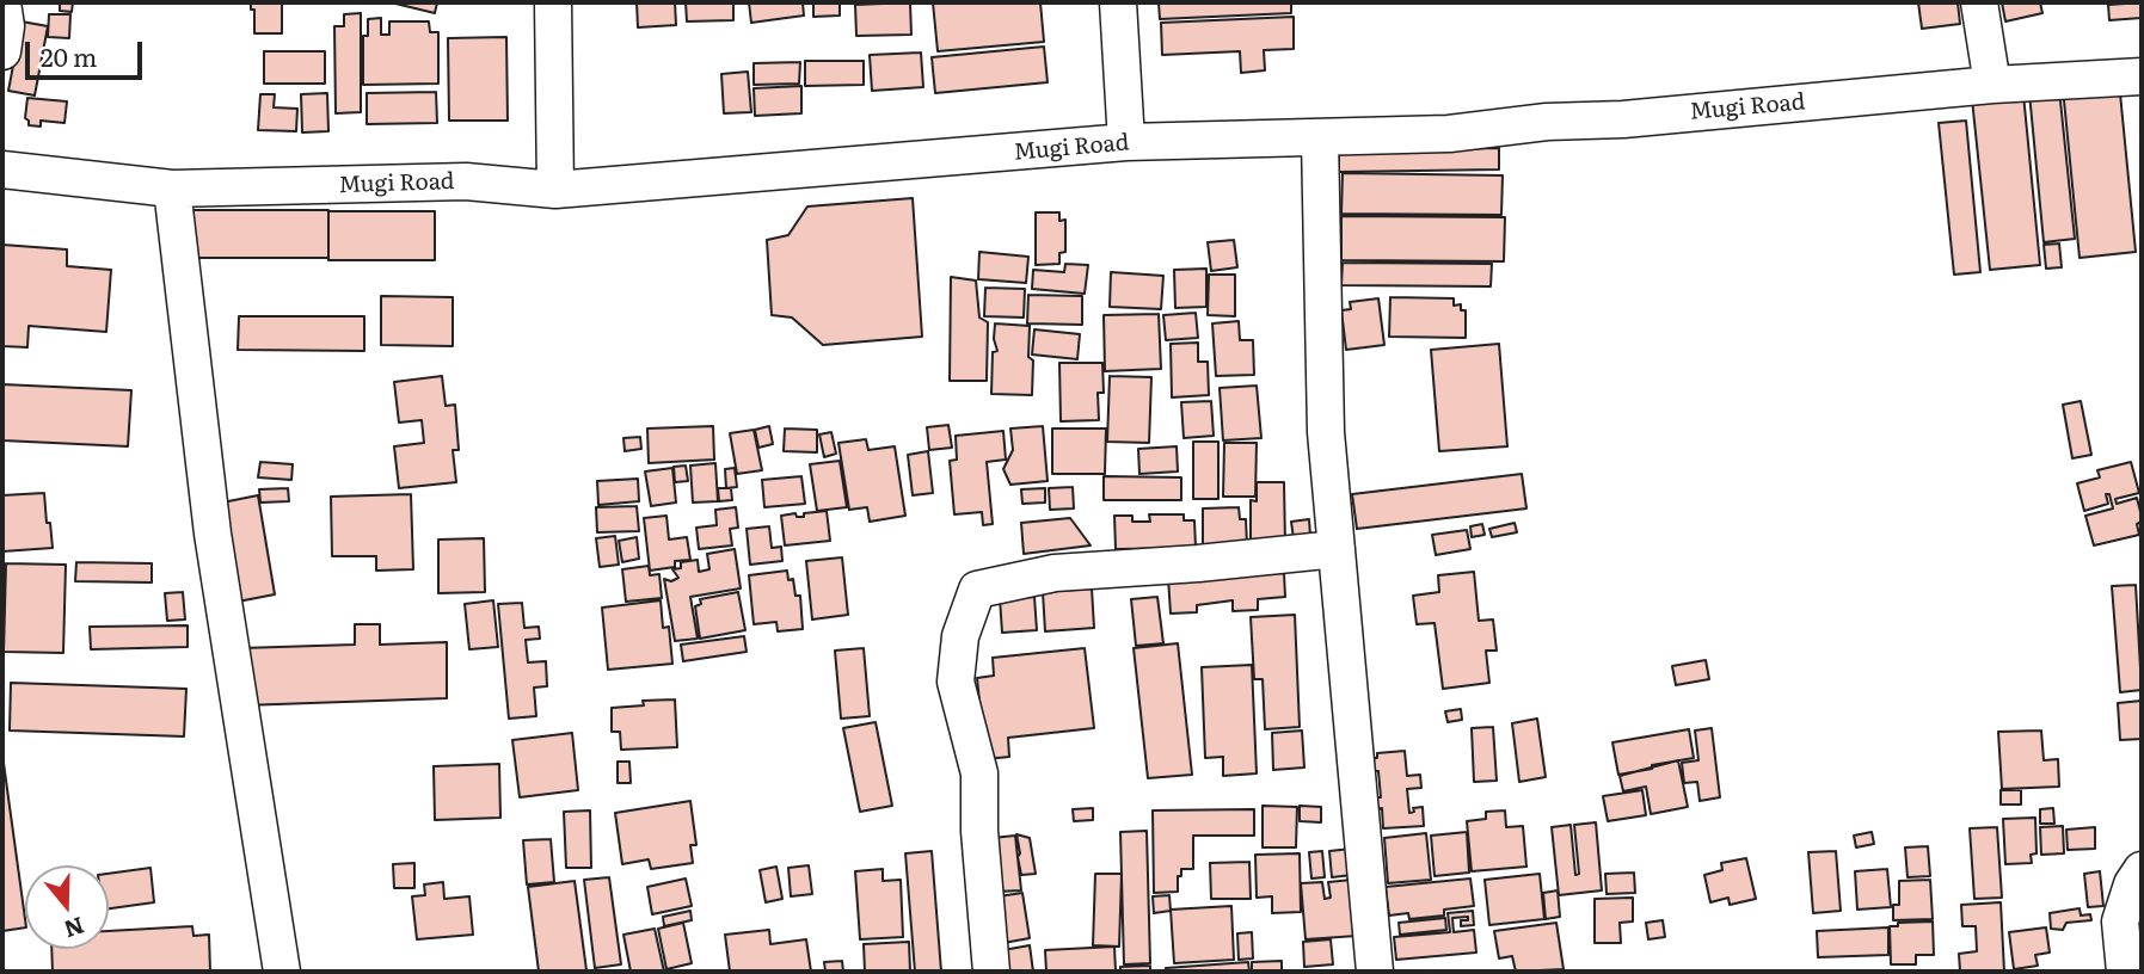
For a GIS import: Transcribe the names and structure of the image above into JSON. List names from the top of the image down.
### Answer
{
  "streets": {
    "street": ["Mugi Road"]
  },
  "scale_bar": "20 m",
  "north": "bottom"
}
